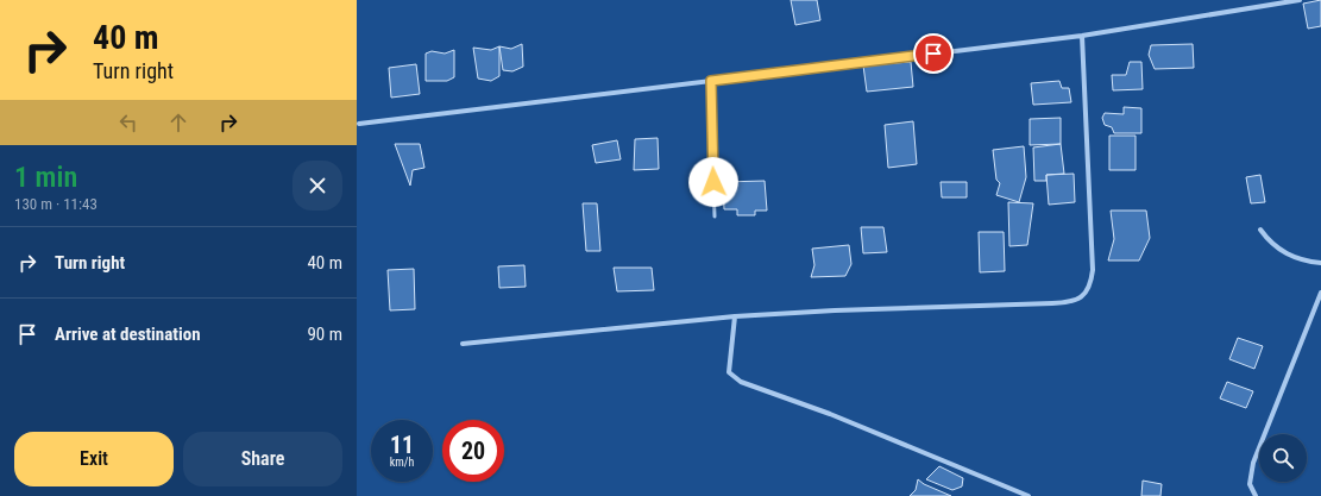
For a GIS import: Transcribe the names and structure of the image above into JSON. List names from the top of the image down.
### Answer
{
  "page": {
    "turn": ["40 m", "Turn right"],
    "heading": ["1 min", "130 m · 11:43"],
    "list": [
      {
        "name": "Turn right",
        "value": "40 m"
      },
      {
        "name": "Arrive at destination",
        "value": "90 m"
      }
    ],
    "speed": "11 km/h",
    "limit": "20",
    "buttons": ["Exit", "Share"]
  }
}
